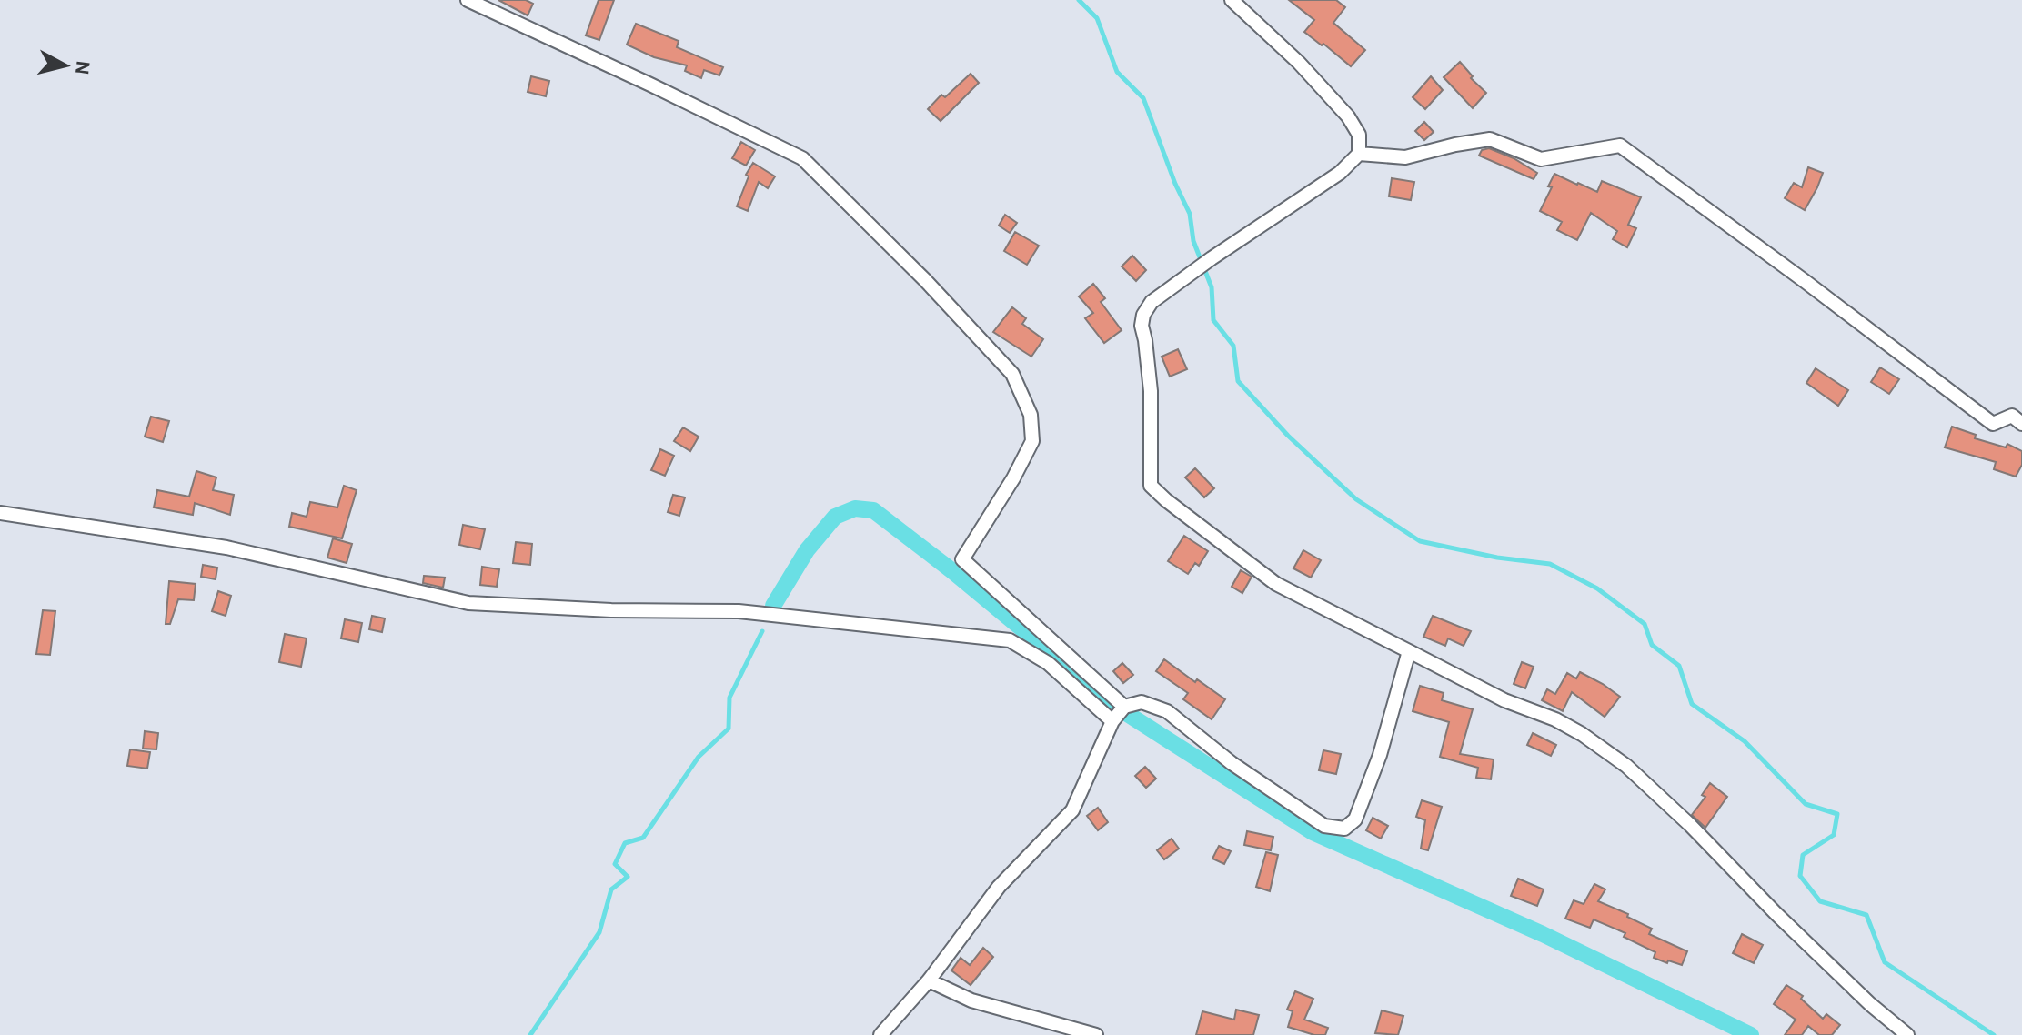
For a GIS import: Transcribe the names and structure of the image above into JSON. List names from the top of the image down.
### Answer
{
  "north": "right"
}
